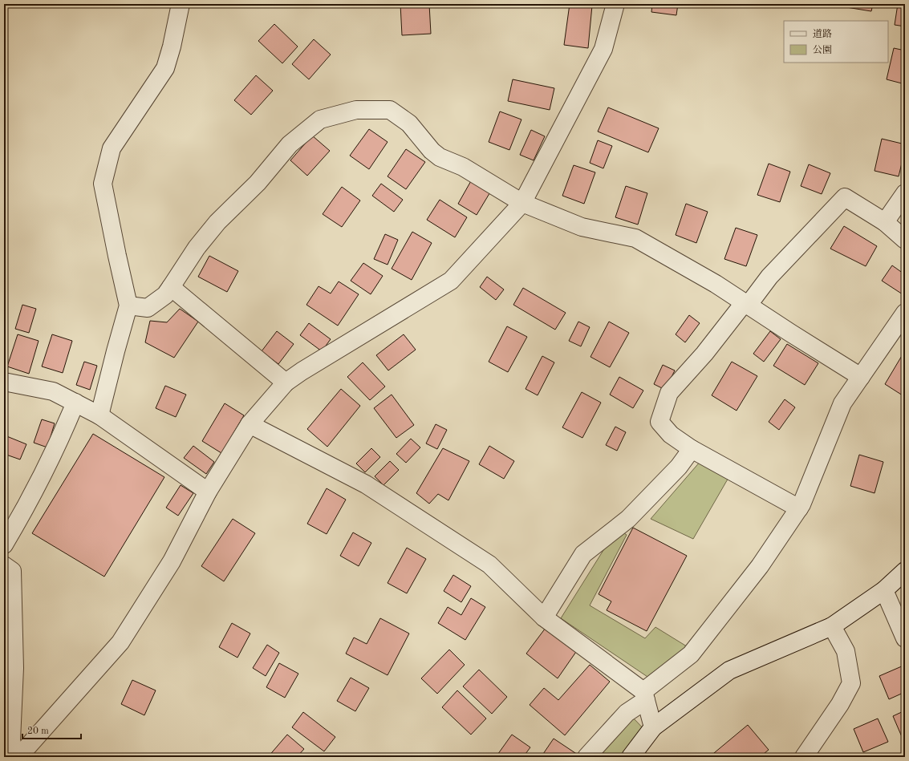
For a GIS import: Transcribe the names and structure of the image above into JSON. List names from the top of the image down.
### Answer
{
  "legend": ["道路", "公園"],
  "scale_bar": "20 m"
}
